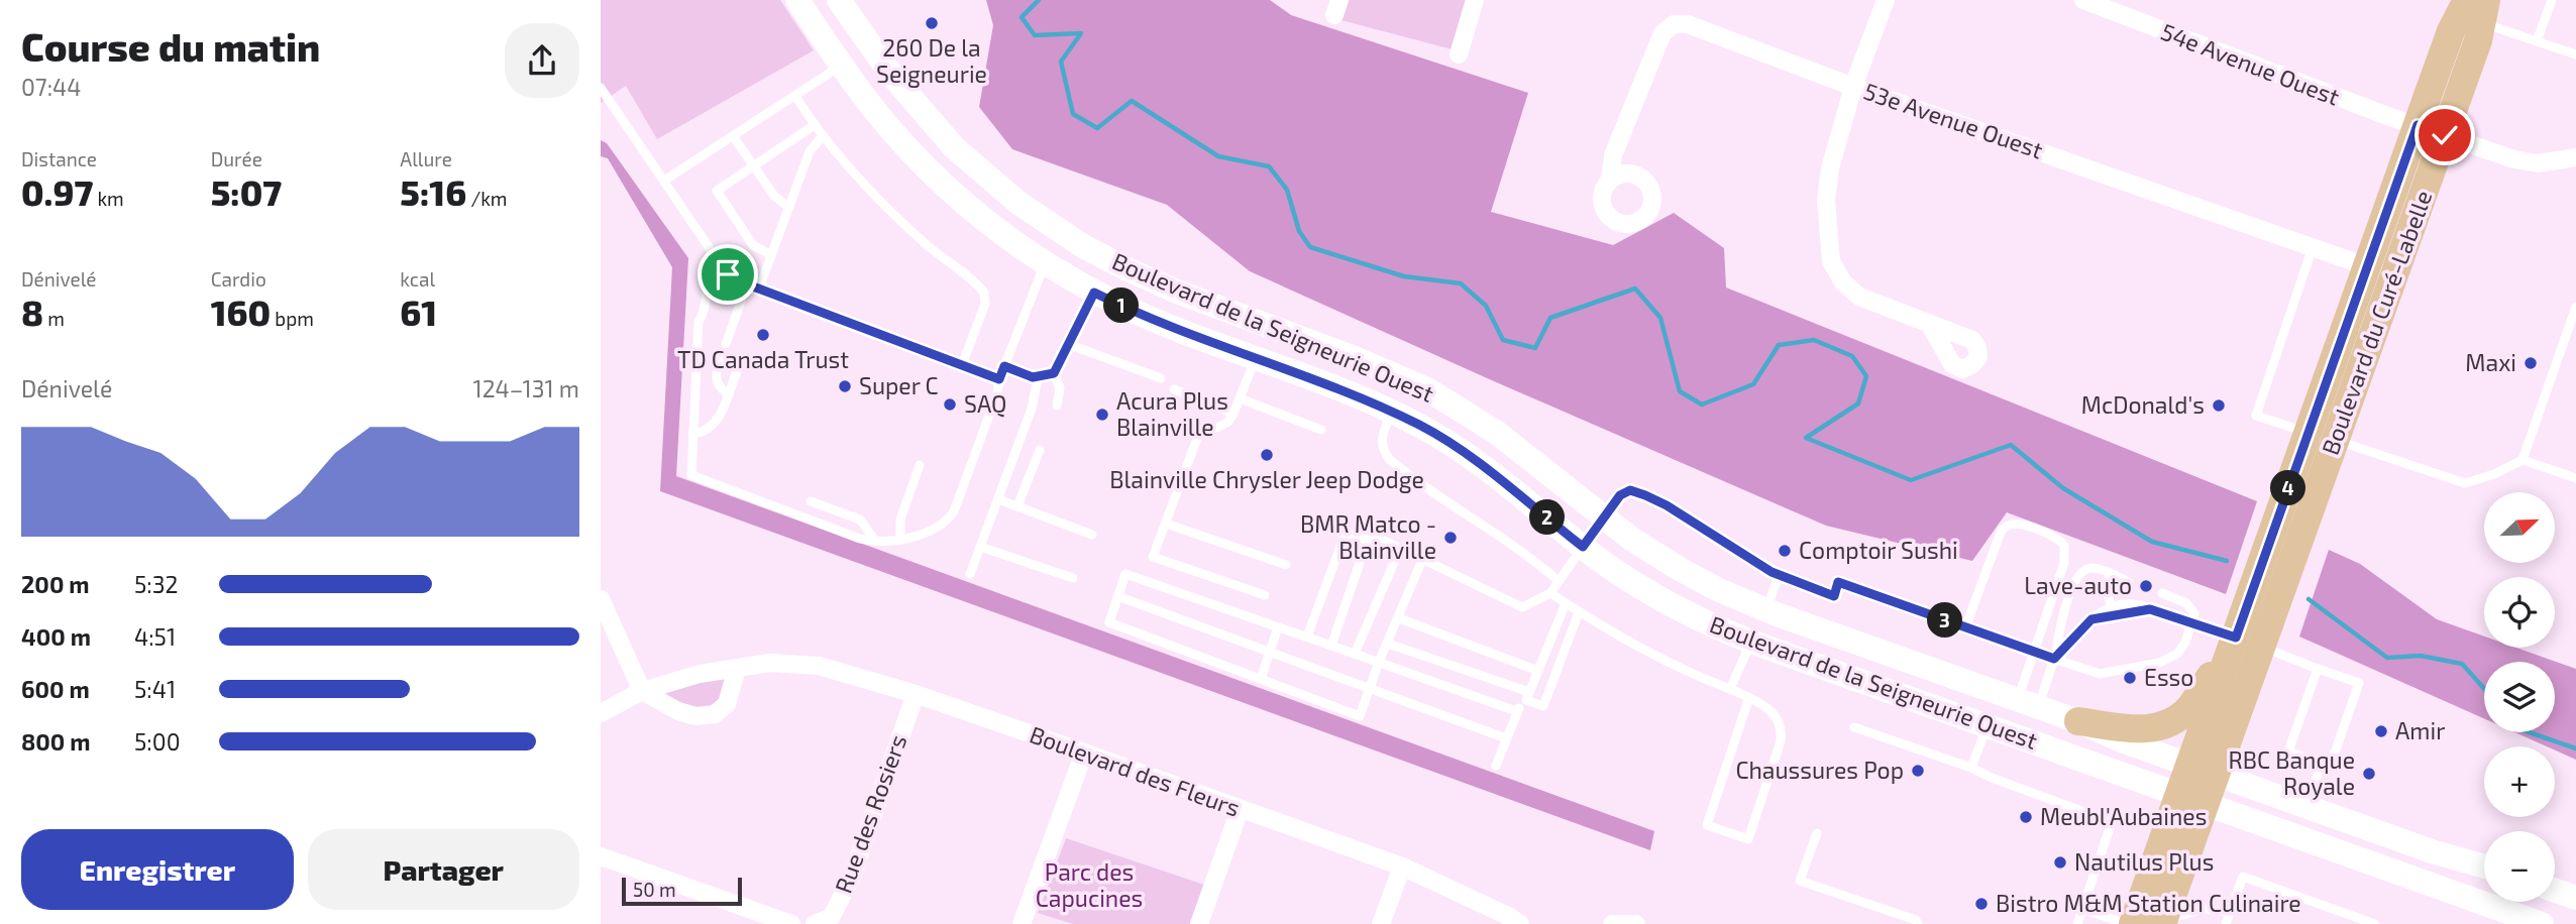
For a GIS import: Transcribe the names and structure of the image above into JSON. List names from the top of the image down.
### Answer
{
  "streets": {
    "main road": ["Boulevard du Curé-Labelle", "Boulevard de la Seigneurie Ouest"],
    "street": [
      "54e Avenue Ouest",
      "53e Avenue Ouest",
      "Boulevard des Fleurs",
      "Rue des Rosiers"
    ]
  },
  "crossings": [
    ["54e Avenue Ouest", "Boulevard du Curé-Labelle"],
    ["53e Avenue Ouest", "Boulevard du Curé-Labelle"],
    ["Boulevard du Curé-Labelle", "Boulevard de la Seigneurie Ouest"],
    ["Boulevard des Fleurs", "Rue des Rosiers"]
  ],
  "parks": ["Parc des Capucines"],
  "places": [
    "260 De la Seigneurie",
    "TD Canada Trust",
    "Maxi",
    "Super C",
    "SAQ",
    "McDonald's",
    "Acura Plus Blainville",
    "Blainville Chrysler Jeep Dodge",
    "BMR Matco - Blainville",
    "Comptoir Sushi",
    "Lave-auto",
    "Esso",
    "Amir",
    "Chaussures Pop",
    "RBC Banque Royale",
    "Meubl'Aubaines",
    "Nautilus Plus",
    "Bistro M&M Station Culinaire"
  ],
  "scale_bar": "50 m",
  "north": "top right",
  "page": {
    "heading": ["Course du matin", "07:44"],
    "stats": [
      ["Distance", "0.97 km"],
      ["Durée", "5:07"],
      ["Allure", "5:16 /km"],
      ["Dénivelé", "8 m"],
      ["Cardio", "160 bpm"],
      ["kcal", "61"]
    ],
    "pins": [
      "1",
      "4",
      "2",
      "3"
    ],
    "chart": ["Dénivelé", "124–131 m"],
    "map_buttons": ["+", "−"],
    "list": [
      {
        "name": "200 m",
        "note": "5:32"
      },
      {
        "name": "400 m",
        "note": "4:51"
      },
      {
        "name": "600 m",
        "note": "5:41"
      },
      {
        "name": "800 m",
        "note": "5:00"
      }
    ],
    "buttons": ["Enregistrer", "Partager"],
    "scale": "50 m"
  }
}
